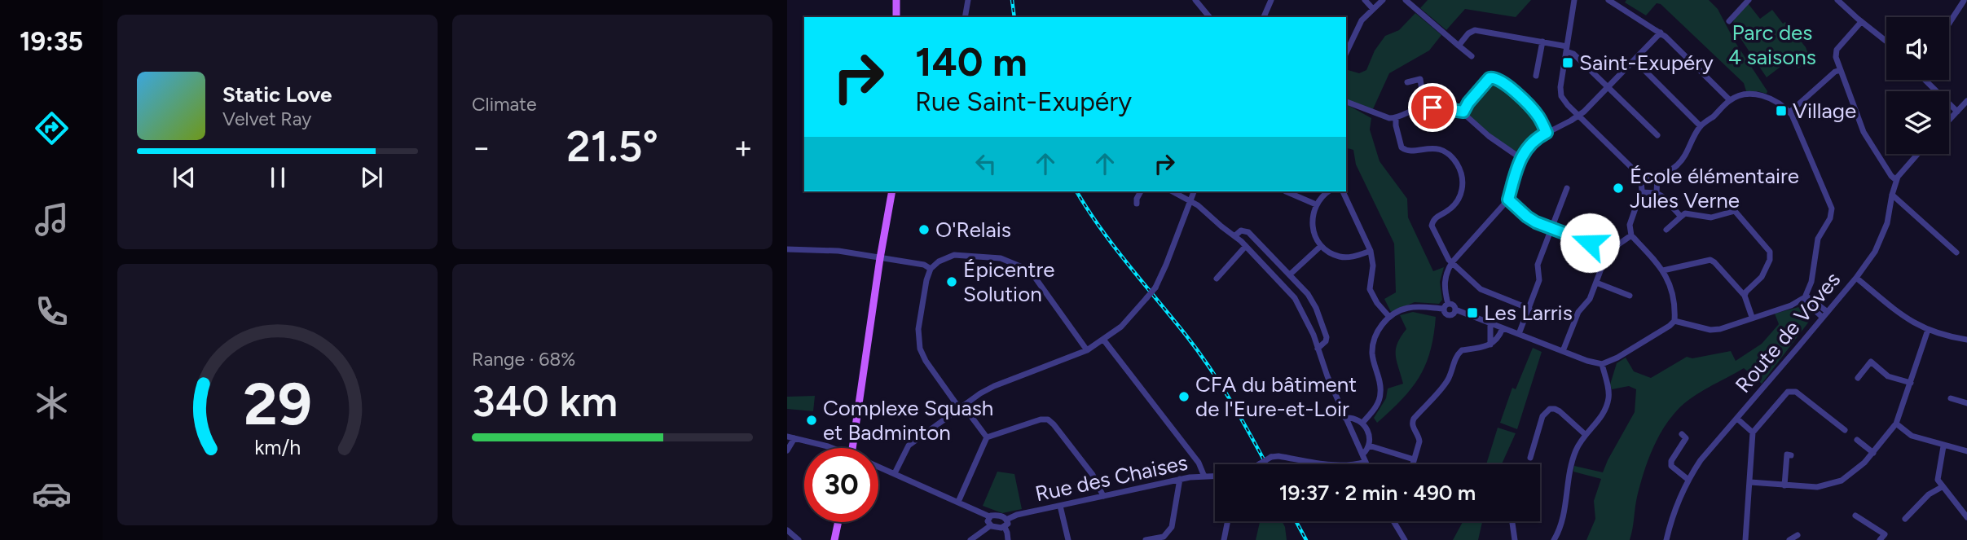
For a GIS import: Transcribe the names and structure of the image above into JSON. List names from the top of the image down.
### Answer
{
  "streets": {
    "street": ["Route de Voves", "Rue des Chaises"]
  },
  "parks": ["Parc des 4 saisons"],
  "places": {
    "transit": ["Saint-Exupéry", "Village", "Les Larris"],
    "other": [
      "École élémentaire Jules Verne",
      "O'Relais",
      "Épicentre Solution",
      "CFA du bâtiment de l'Eure-et-Loir",
      "Complexe Squash et Badminton"
    ]
  },
  "page": {
    "tabs": "19:35",
    "tile": [
      "Climate",
      ["Range · 68%", "340 km"]
    ],
    "turn": ["140 m", "Rue Saint-Exupéry"],
    "song": ["Static Love", "Velvet Ray"],
    "heat": ["−", "21.5°", "+"],
    "limit": "30",
    "trip": "19:37 · 2 min · 490 m",
    "gauge": ["29", "km/h"]
  }
}
